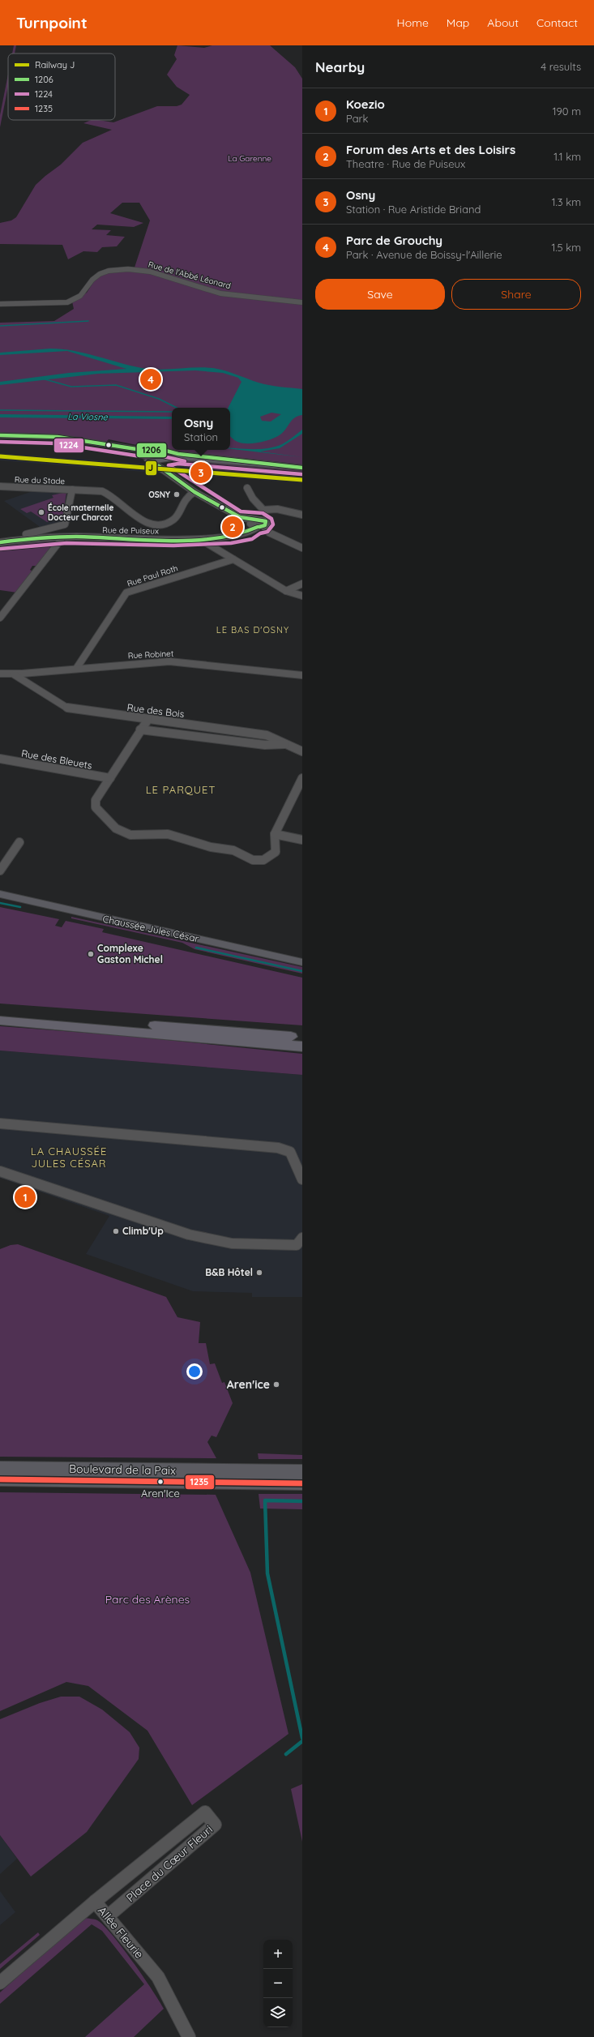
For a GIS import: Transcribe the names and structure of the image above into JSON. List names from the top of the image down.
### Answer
{
  "streets": {
    "main road": ["Chaussée Jules César", "Boulevard de la Paix"],
    "street": [
      "Rue de l'Abbé Léonard",
      "Rue du Stade",
      "Rue de Puiseux",
      "Rue Paul Roth",
      "Rue Robinet",
      "Rue des Bois",
      "Rue des Bleuets",
      "Place du Cœur Fleuri",
      "Allée Fleurie"
    ]
  },
  "crossings": [
    ["Rue Paul Roth", "Rue Robinet"],
    ["Rue Robinet", "Rue des Bois"],
    ["Place du Cœur Fleuri", "Allée Fleurie"]
  ],
  "districts": ["LE BAS D'OSNY", "LE PARQUET", "LA CHAUSSÉE JULES CÉSAR"],
  "water": ["La Viosne"],
  "parks": ["La Garenne", "Parc des Arènes"],
  "places": [
    "OSNY",
    "École maternelle Docteur Charcot",
    "Complexe Gaston Michel",
    "Climb'Up",
    "B&B Hôtel",
    "Aren'ice",
    "Aren'Ice"
  ],
  "lines": [
    "transit line 1206",
    "transit line 1224",
    "rail line J",
    "transit line 1235"
  ],
  "legend": [
    "Railway J",
    "1206",
    "1224",
    "1235"
  ],
  "page": {
    "header": "Turnpoint",
    "nav": [
      "Home",
      "Map",
      "About",
      "Contact"
    ],
    "heading": ["Nearby", "4 results"],
    "list": [
      {
        "mark": "1",
        "name": "Koezio",
        "note": "Park",
        "value": "190 m"
      },
      {
        "mark": "2",
        "name": "Forum des Arts et des Loisirs",
        "note": "Theatre · Rue de Puiseux",
        "value": "1.1 km"
      },
      {
        "mark": "3",
        "name": "Osny",
        "note": "Station · Rue Aristide Briand",
        "value": "1.3 km"
      },
      {
        "mark": "4",
        "name": "Parc de Grouchy",
        "note": "Park · Avenue de Boissy-l'Aillerie",
        "value": "1.5 km"
      }
    ],
    "buttons": ["Save", "Share"],
    "pins": [
      "4",
      "3",
      "2",
      "1"
    ],
    "popup": ["Osny", "Station"],
    "map_buttons": ["+", "−"]
  }
}
